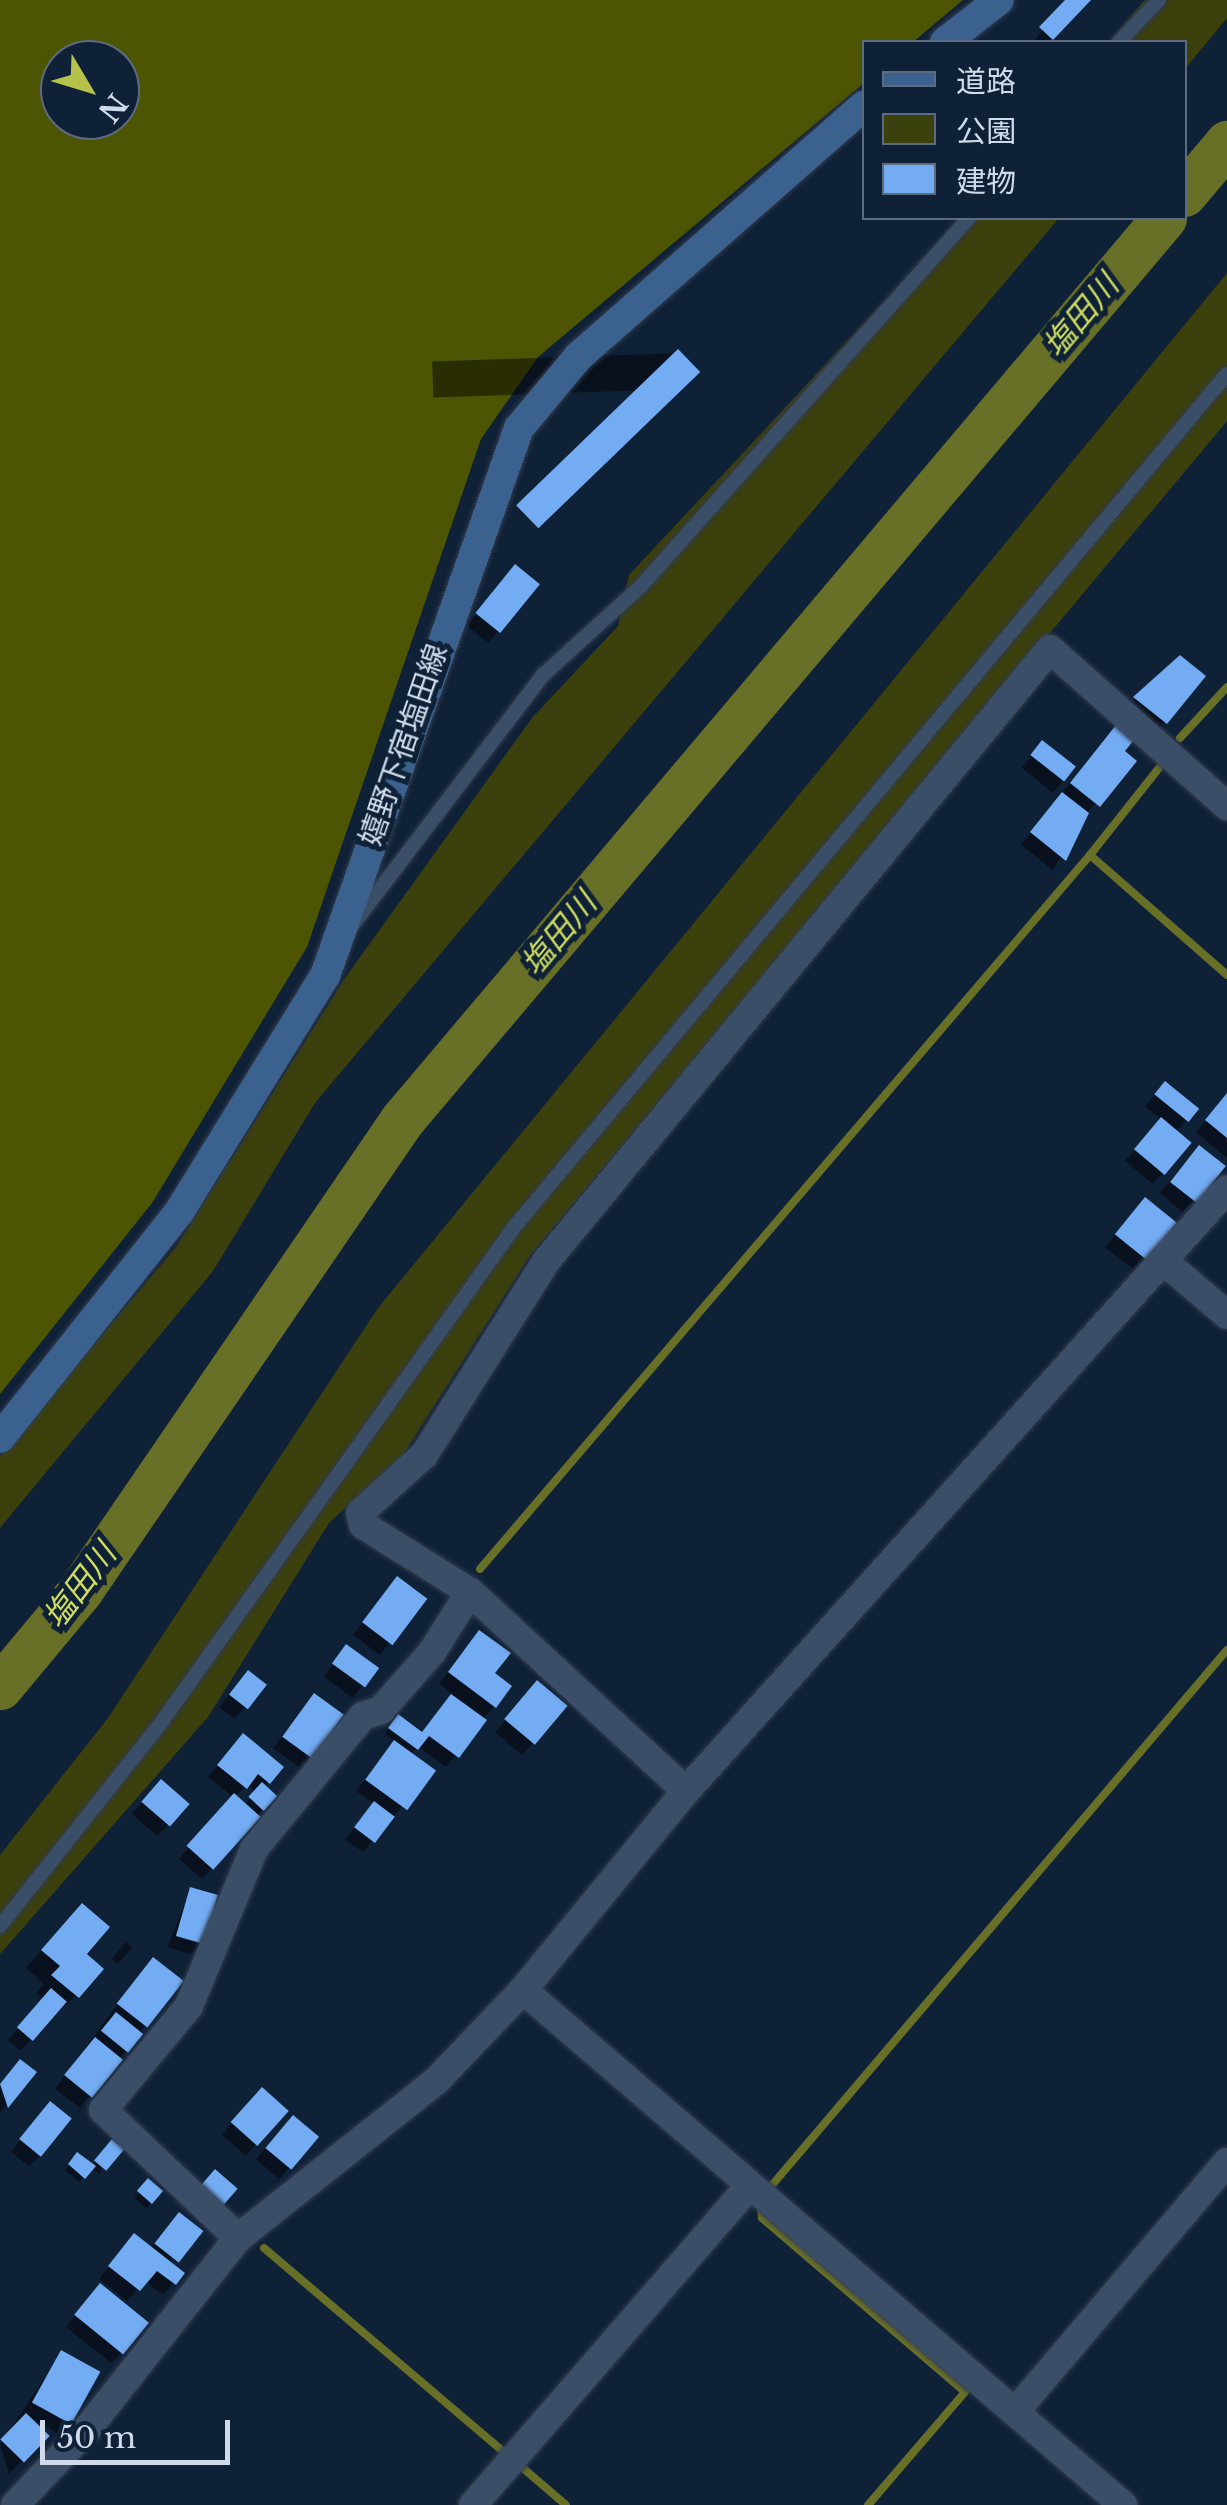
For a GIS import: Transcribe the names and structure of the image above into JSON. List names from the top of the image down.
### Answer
{
  "streets": {
    "main road": ["嬉野下宿塩田線"]
  },
  "water": ["塩田川"],
  "legend": ["道路", "公園", "建物"],
  "scale_bar": "50 m",
  "north": "bottom right"
}
